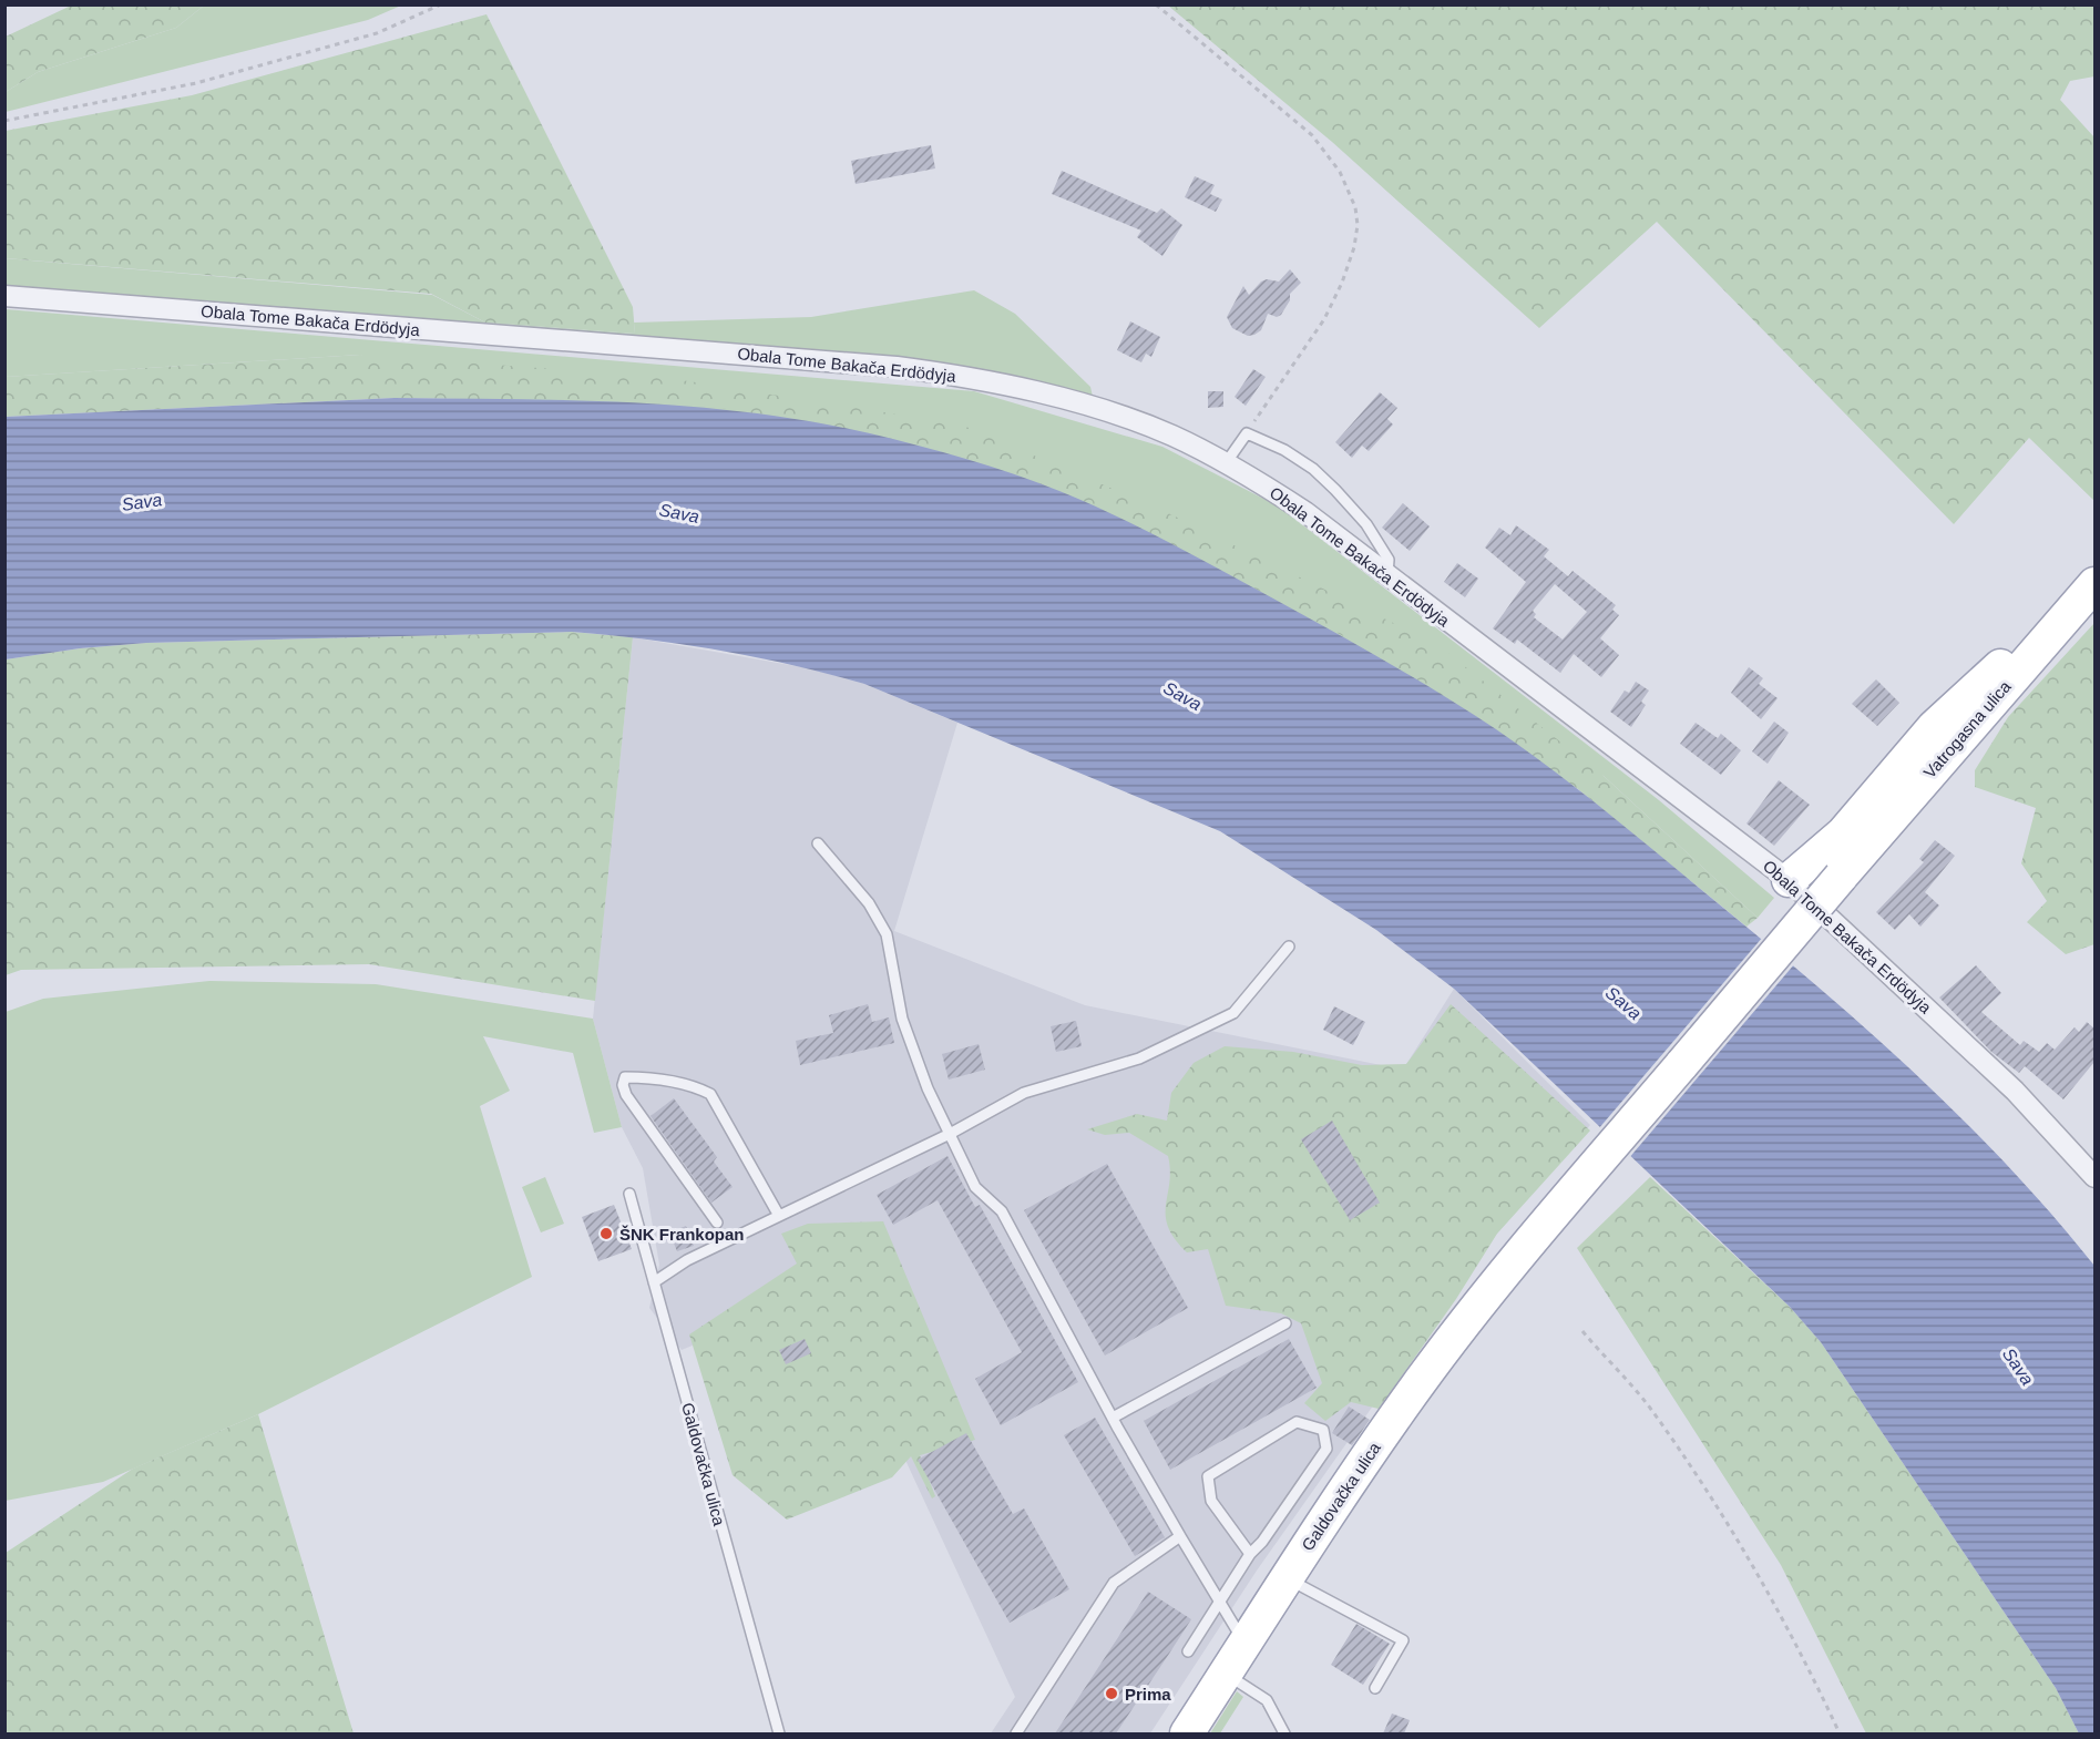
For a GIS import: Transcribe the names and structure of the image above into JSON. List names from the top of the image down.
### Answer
{
  "streets": {
    "main road": ["Vatrogasna ulica", "Galdovačka ulica"],
    "street": ["Obala Tome Bakača Erdödyja"]
  },
  "crossings": [
    ["Vatrogasna ulica", "Galdovačka ulica"]
  ],
  "water": ["Sava"],
  "places": ["ŠNK Frankopan", "Prima"]
}
